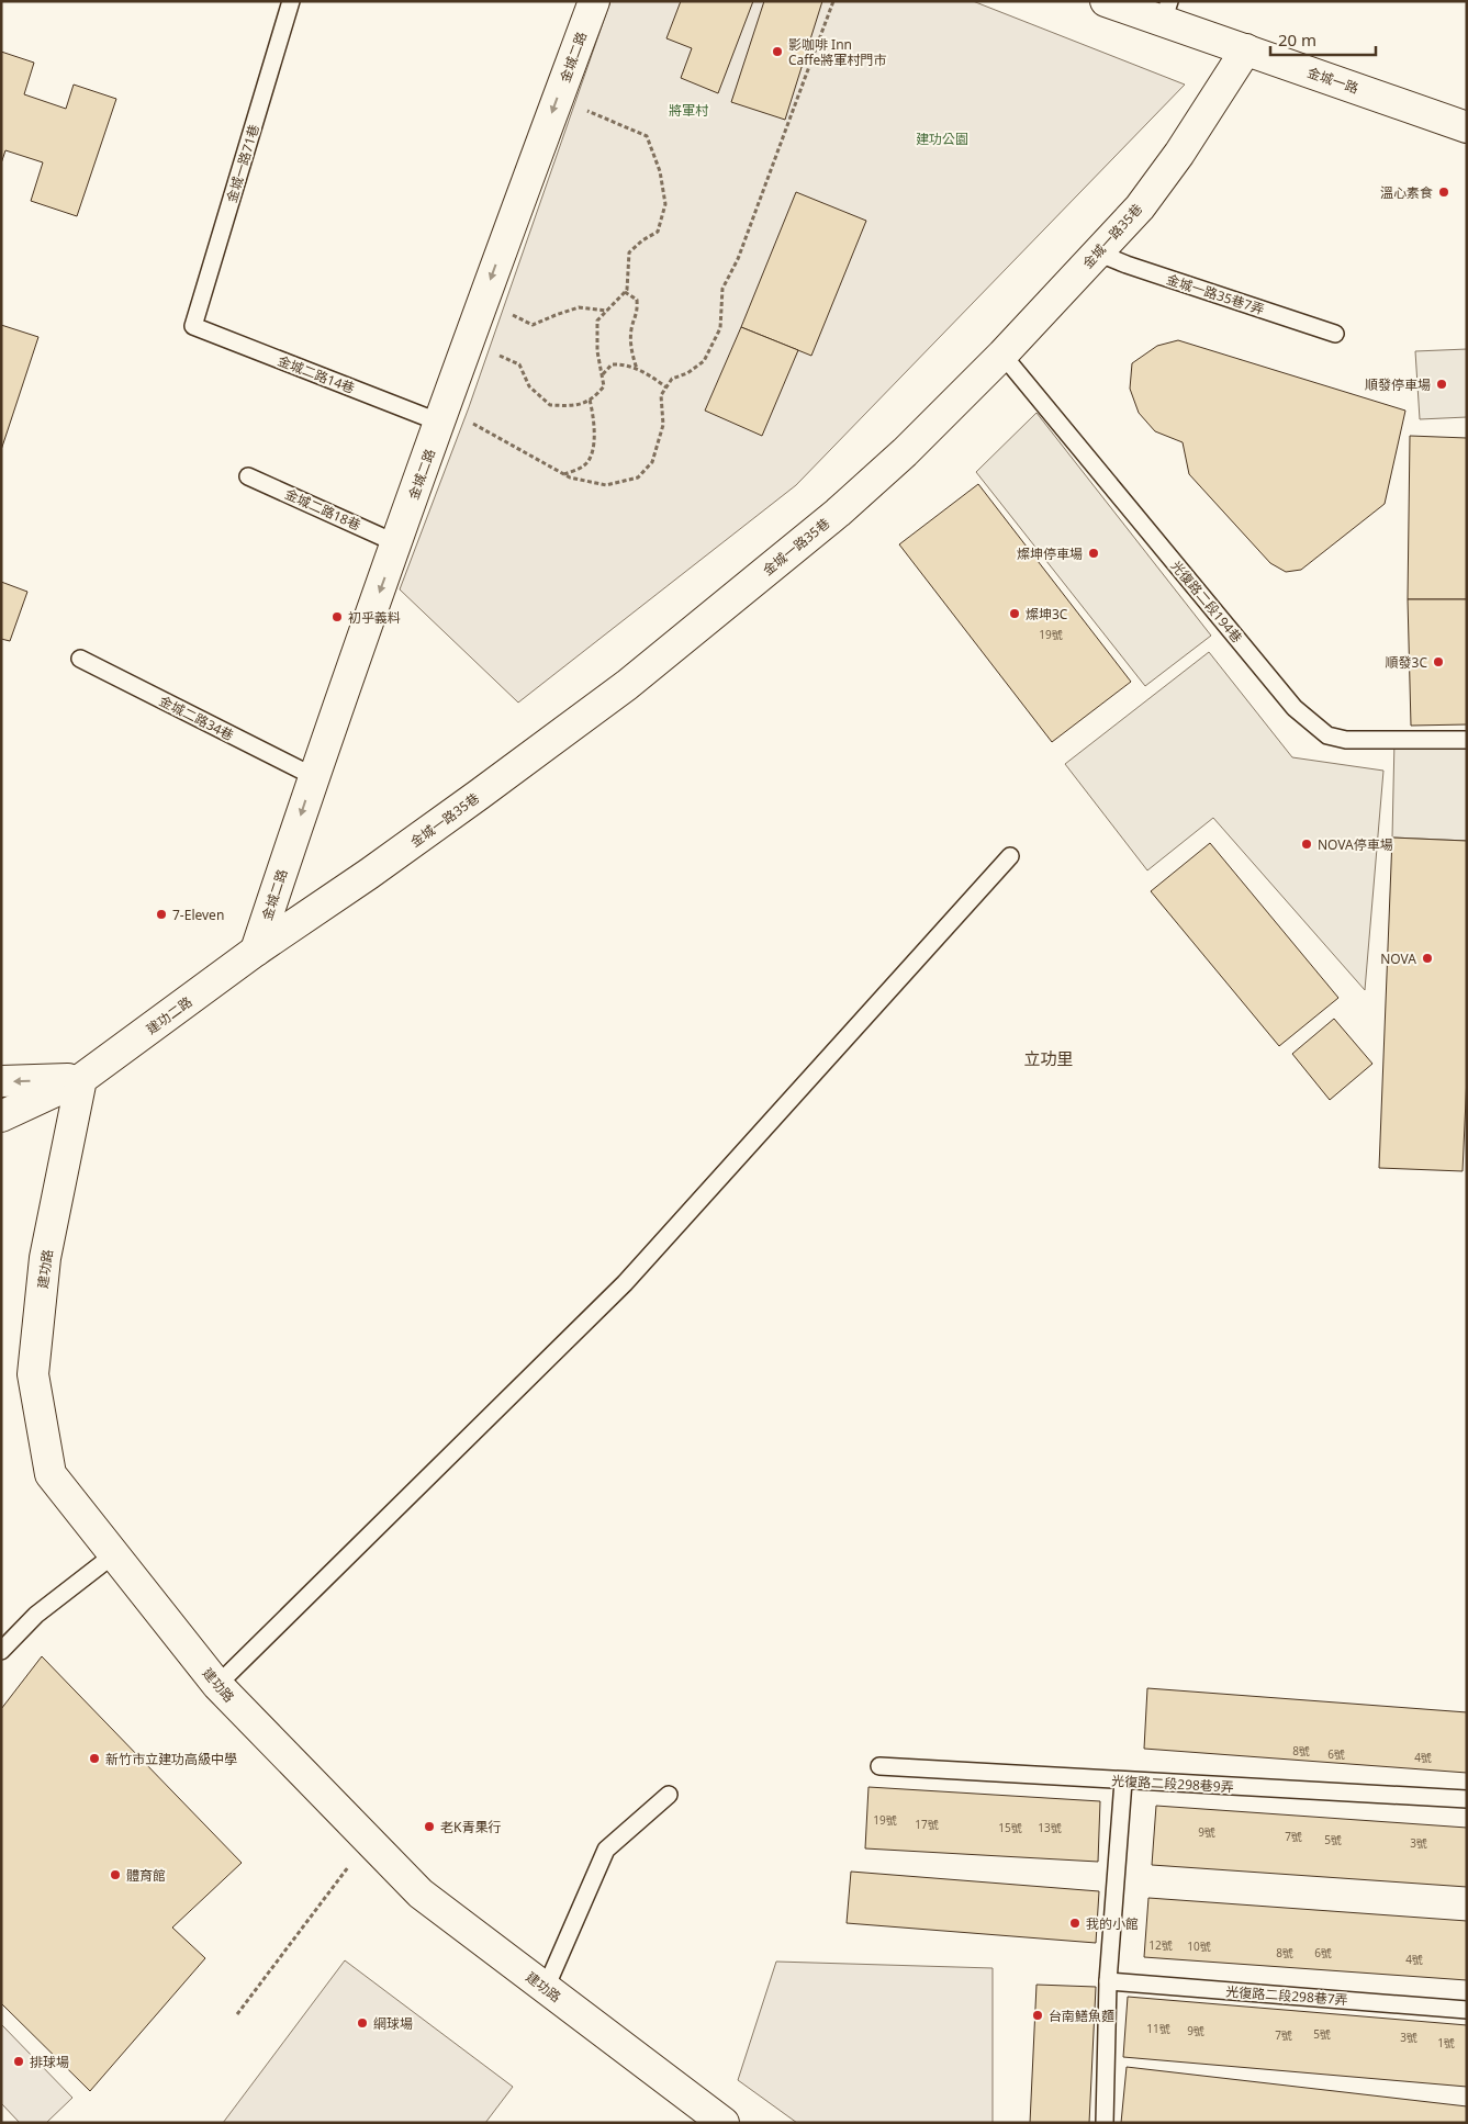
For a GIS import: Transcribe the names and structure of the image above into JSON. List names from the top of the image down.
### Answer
{
  "streets": {
    "street": [
      "金城二路",
      "金城一路",
      "金城一路35巷",
      "建功二路",
      "建功路"
    ],
    "lane": [
      "金城一路71巷",
      "金城一路35巷7弄",
      "金城二路14巷",
      "金城二路18巷",
      "光復路二段194巷",
      "金城二路34巷",
      "光復路二段298巷9弄",
      "光復路二段298巷7弄"
    ]
  },
  "crossings": [
    ["金城二路", "金城一路35巷"],
    ["金城二路", "金城二路14巷"],
    ["金城二路", "金城二路18巷"],
    ["金城二路", "金城二路34巷"],
    ["金城二路", "建功二路"],
    ["金城一路", "金城一路35巷"],
    ["金城一路71巷", "金城二路14巷"],
    ["金城一路35巷", "金城一路35巷7弄"],
    ["金城一路35巷", "光復路二段194巷"],
    ["金城一路35巷", "建功二路"],
    ["建功二路", "建功路"]
  ],
  "one_way": ["金城二路"],
  "districts": ["立功里"],
  "parks": ["將軍村", "建功公園"],
  "places": [
    "影咖啡 Inn Caffe將軍村門市",
    "溫心素食",
    "順發停車場",
    "燦坤停車場",
    "燦坤3C",
    "初乎義料",
    "順發3C",
    "NOVA停車場",
    "7-Eleven",
    "NOVA",
    "新竹市立建功高級中學",
    "老K青果行",
    "體育館",
    "我的小館",
    "台南鱔魚麵",
    "網球場",
    "排球場"
  ],
  "house_numbers": [
    "19號",
    "8號",
    "6號",
    "4號",
    "19號",
    "17號",
    "15號",
    "13號",
    "9號",
    "7號",
    "5號",
    "3號",
    "12號",
    "10號",
    "8號",
    "6號",
    "4號",
    "11號",
    "9號",
    "5號",
    "7號",
    "3號",
    "1號"
  ],
  "scale_bar": "20 m"
}
